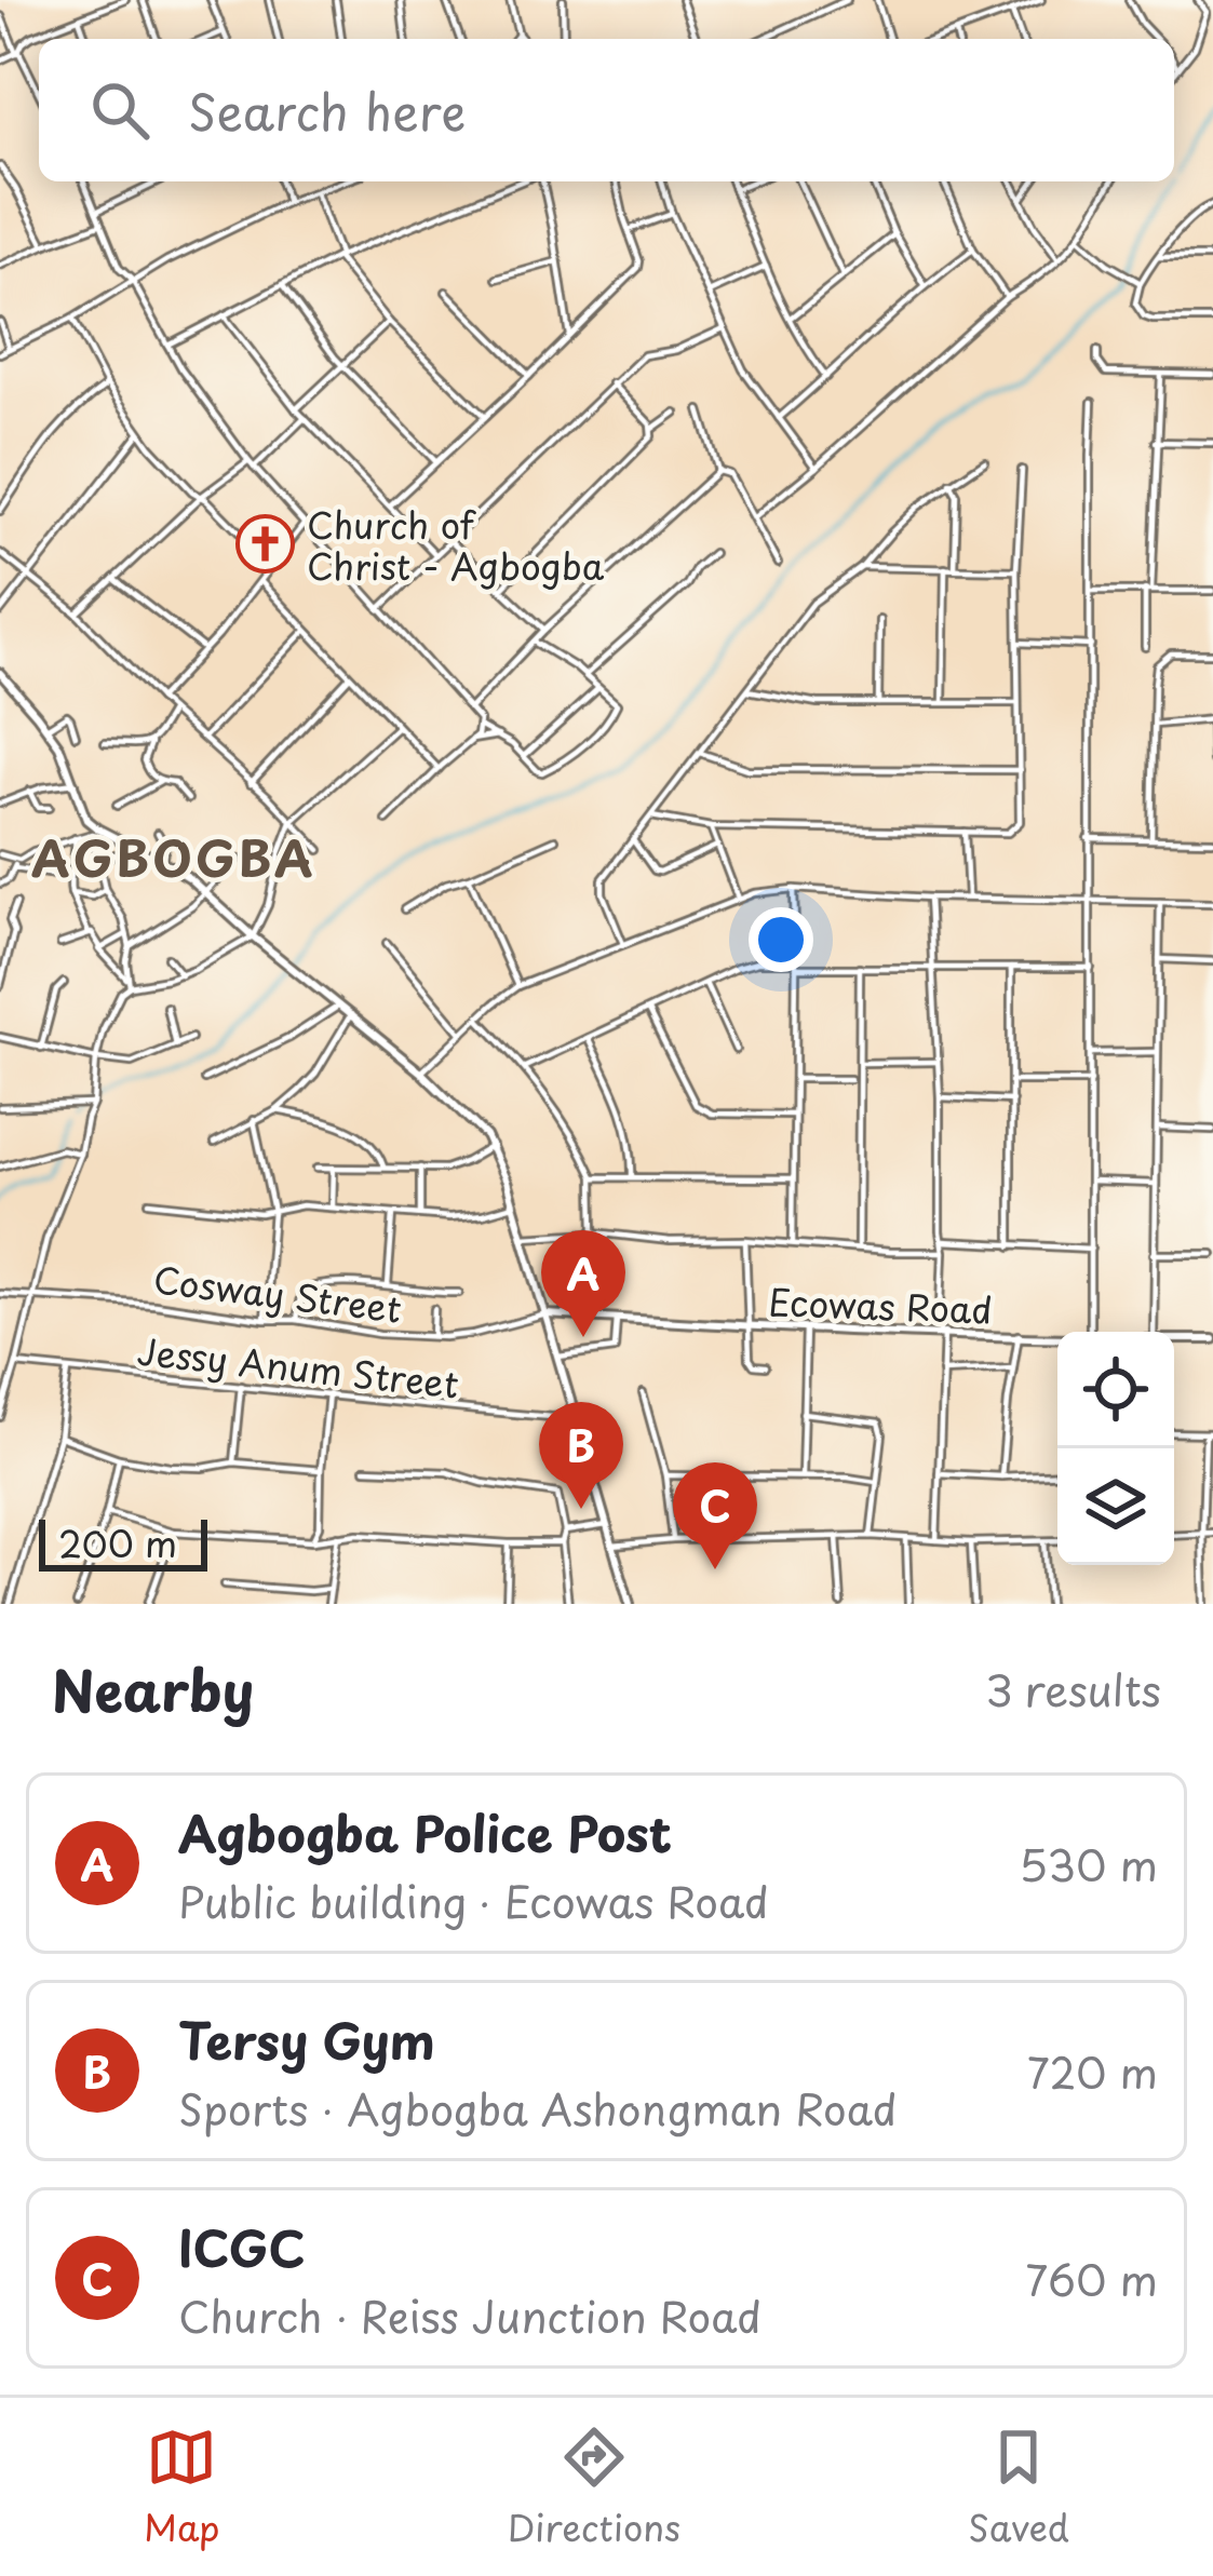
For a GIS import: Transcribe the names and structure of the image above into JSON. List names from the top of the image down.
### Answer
{
  "streets": {
    "street": ["Cosway Street", "Ecowas Road", "Jessy Anum Street"]
  },
  "crossings": [
    ["Cosway Street", "Ecowas Road"]
  ],
  "districts": ["AGBOGBA"],
  "places": {
    "church": ["Church of Christ - Agbogba"]
  },
  "scale_bar": "200 m",
  "page": {
    "search": "Search here",
    "pins": ["A", "B", "C"],
    "scale": "200 m",
    "heading": ["Nearby", "3 results"],
    "list": [
      {
        "mark": "A",
        "name": "Agbogba Police Post",
        "note": "Public building · Ecowas Road",
        "value": "530 m"
      },
      {
        "mark": "B",
        "name": "Tersy Gym",
        "note": "Sports · Agbogba Ashongman Road",
        "value": "720 m"
      },
      {
        "mark": "C",
        "name": "ICGC",
        "note": "Church · Reiss Junction Road",
        "value": "760 m"
      }
    ],
    "nav": ["Map", "Directions", "Saved"]
  }
}
